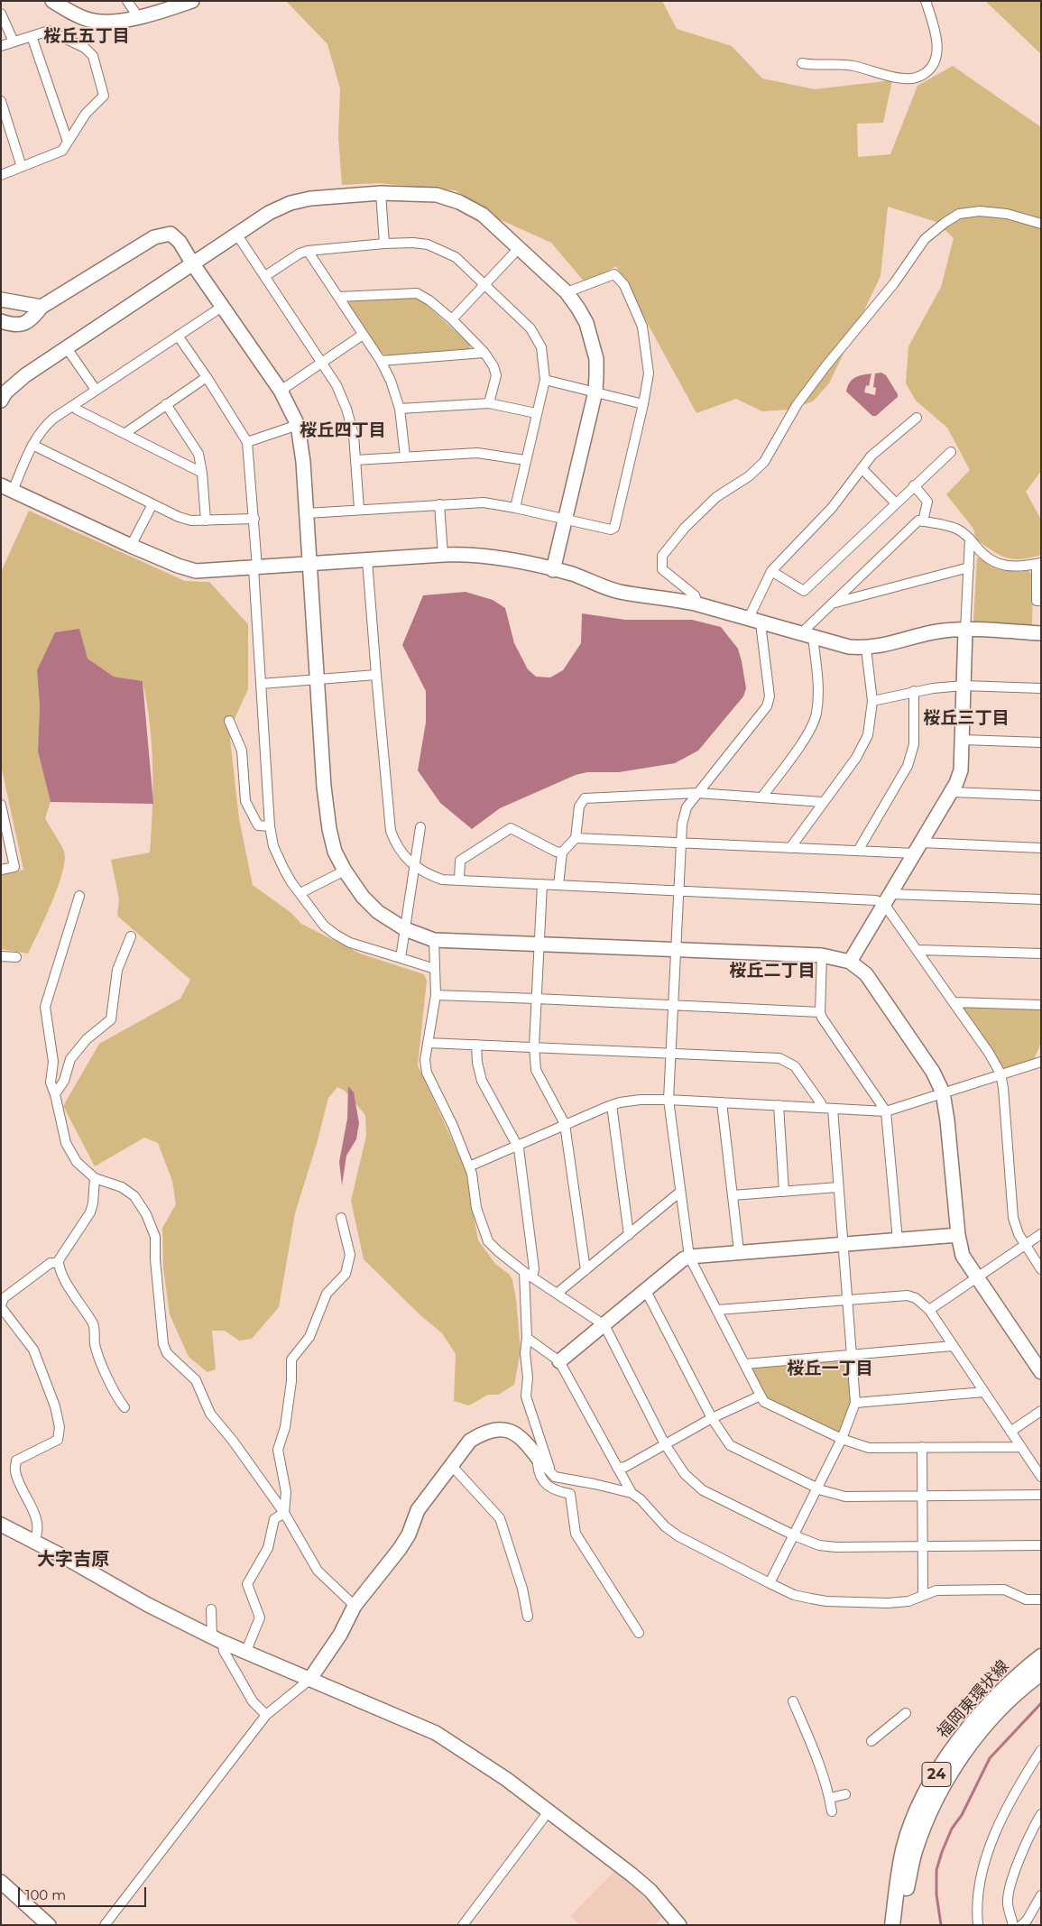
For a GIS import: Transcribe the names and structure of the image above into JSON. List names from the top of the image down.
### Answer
{
  "streets": {
    "main road": ["福岡東環状線", "24"]
  },
  "districts": [
    "桜丘五丁目",
    "桜丘四丁目",
    "桜丘三丁目",
    "桜丘二丁目",
    "桜丘一丁目",
    "大字吉原"
  ],
  "scale_bar": "100 m"
}
